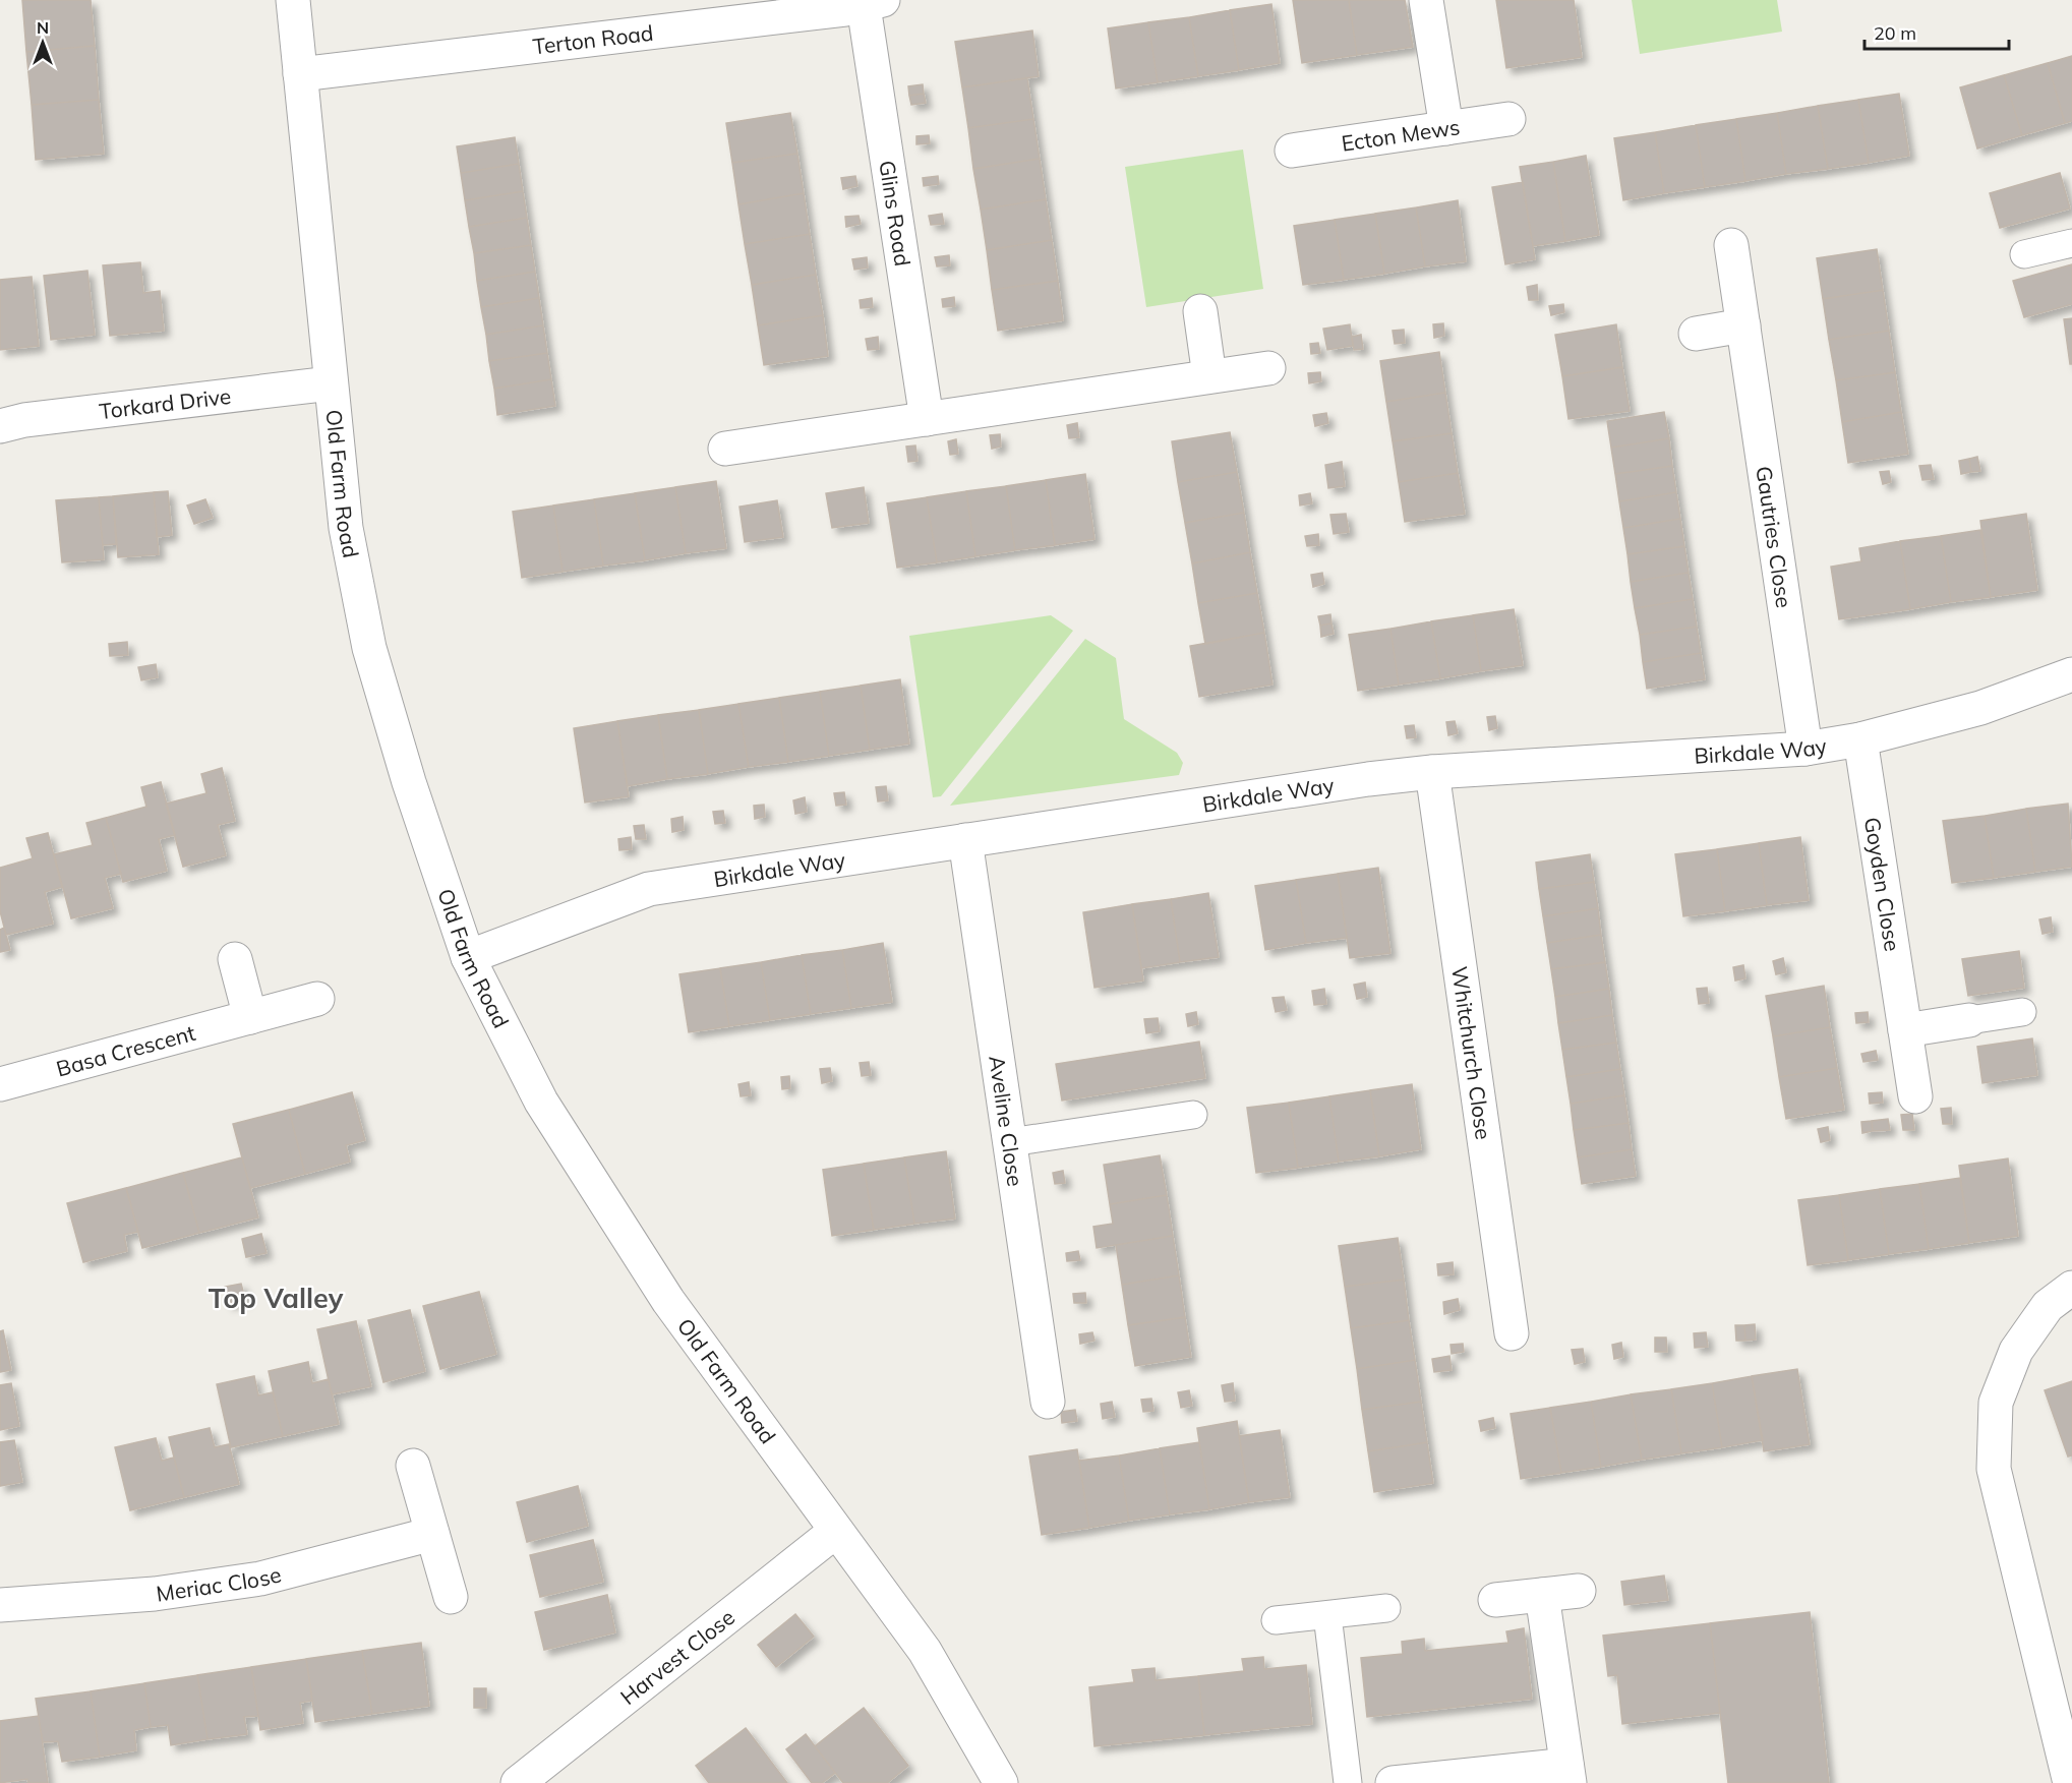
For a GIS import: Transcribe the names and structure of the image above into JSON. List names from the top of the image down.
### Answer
{
  "streets": {
    "street": [
      "Terton Road",
      "Ecton Mews",
      "Glins Road",
      "Torkard Drive",
      "Old Farm Road",
      "Gautries Close",
      "Birkdale Way",
      "Goyden Close",
      "Basa Crescent",
      "Whitchurch Close",
      "Aveline Close",
      "Meriac Close",
      "Harvest Close"
    ]
  },
  "crossings": [
    ["Terton Road", "Glins Road"],
    ["Terton Road", "Old Farm Road"],
    ["Torkard Drive", "Old Farm Road"],
    ["Old Farm Road", "Birkdale Way"],
    ["Old Farm Road", "Harvest Close"],
    ["Gautries Close", "Birkdale Way"],
    ["Birkdale Way", "Goyden Close"],
    ["Birkdale Way", "Whitchurch Close"],
    ["Birkdale Way", "Aveline Close"]
  ],
  "districts": ["Top Valley"],
  "scale_bar": "20 m",
  "north": "top"
}
